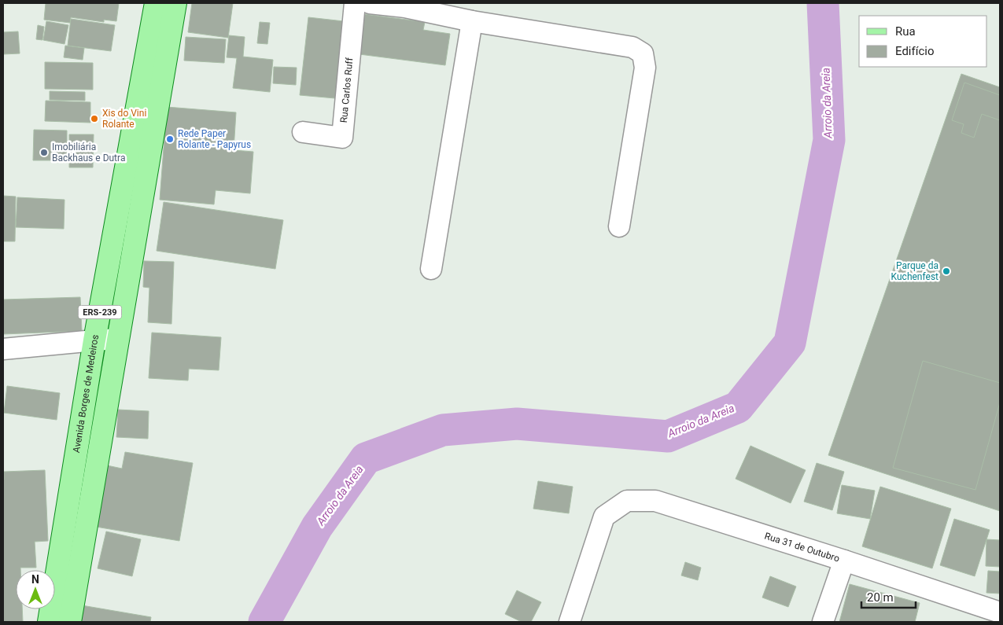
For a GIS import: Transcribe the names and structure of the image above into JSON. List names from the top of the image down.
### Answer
{
  "streets": {
    "main road": ["ERS-239", "Avenida Borges de Medeiros"],
    "street": ["Rua Carlos Ruff", "Rua 31 de Outubro"]
  },
  "water": ["Arroio da Areia"],
  "places": [
    "Xis do Vini Rolante",
    "Rede Paper Rolante - Papyrus",
    "Imobiliária Backhaus e Dutra",
    "Parque da Kuchenfest"
  ],
  "legend": ["Rua", "Edifício"],
  "scale_bar": "20 m",
  "north": "top"
}
